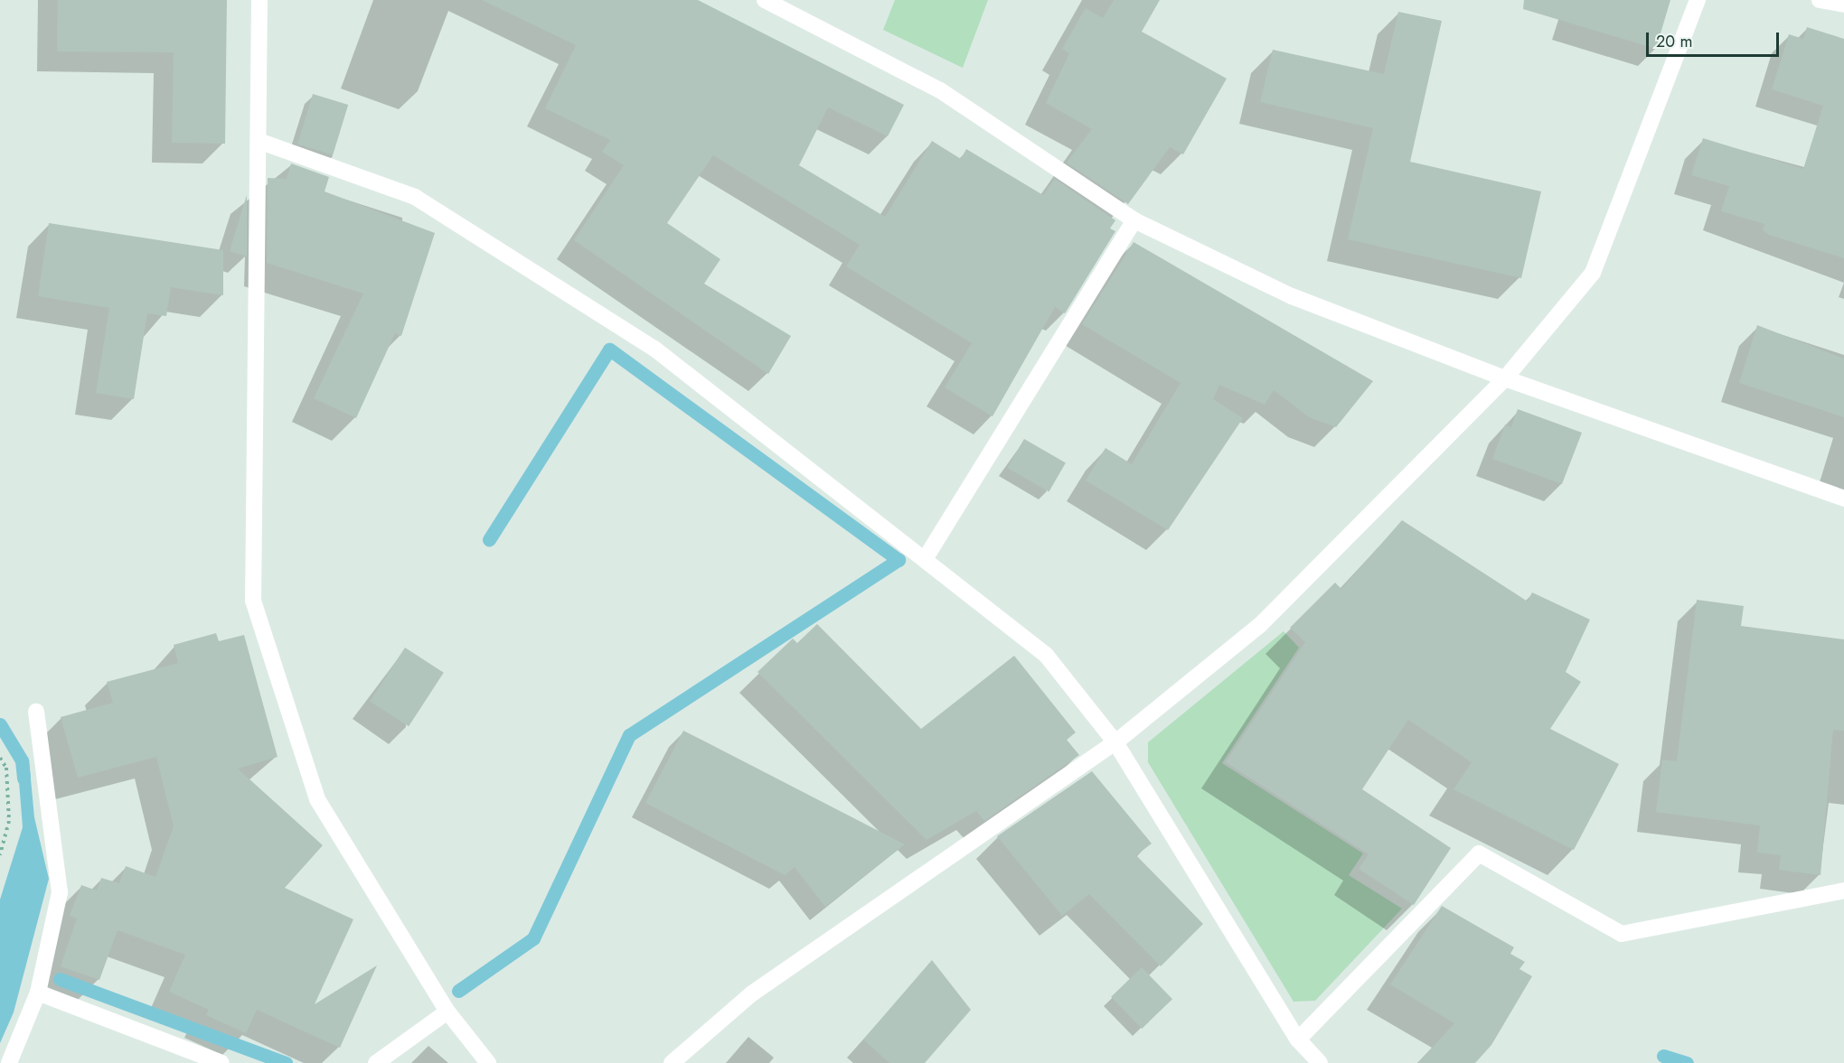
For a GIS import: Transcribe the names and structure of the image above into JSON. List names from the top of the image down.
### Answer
{
  "scale_bar": "20 m"
}
